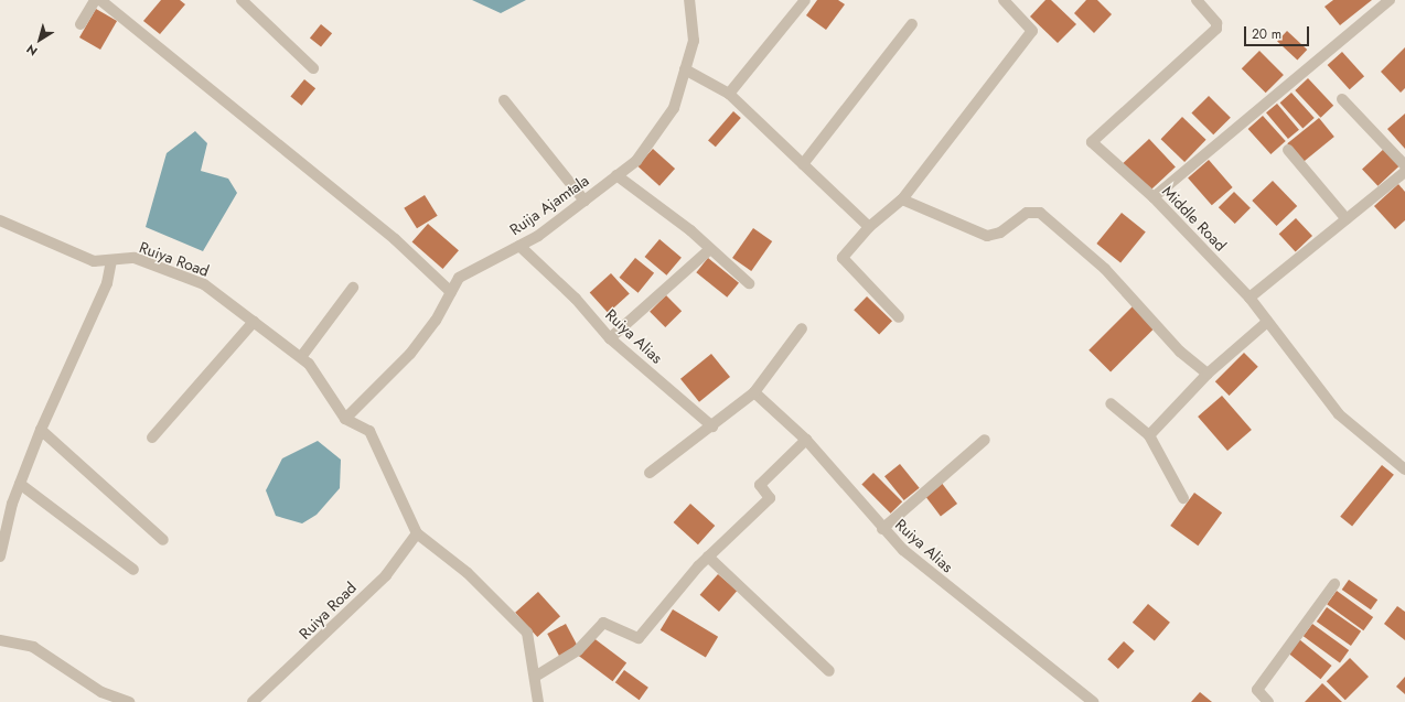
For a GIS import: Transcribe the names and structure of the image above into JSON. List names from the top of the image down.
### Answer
{
  "streets": {
    "street": [
      "Ruija Ajamtala",
      "Middle Road",
      "Ruiya Road",
      "Ruiya Alias"
    ]
  },
  "crossings": [
    ["Ruija Ajamtala", "Ruiya Road"],
    ["Ruija Ajamtala", "Ruiya Alias"]
  ],
  "scale_bar": "20 m",
  "north": "bottom left"
}
